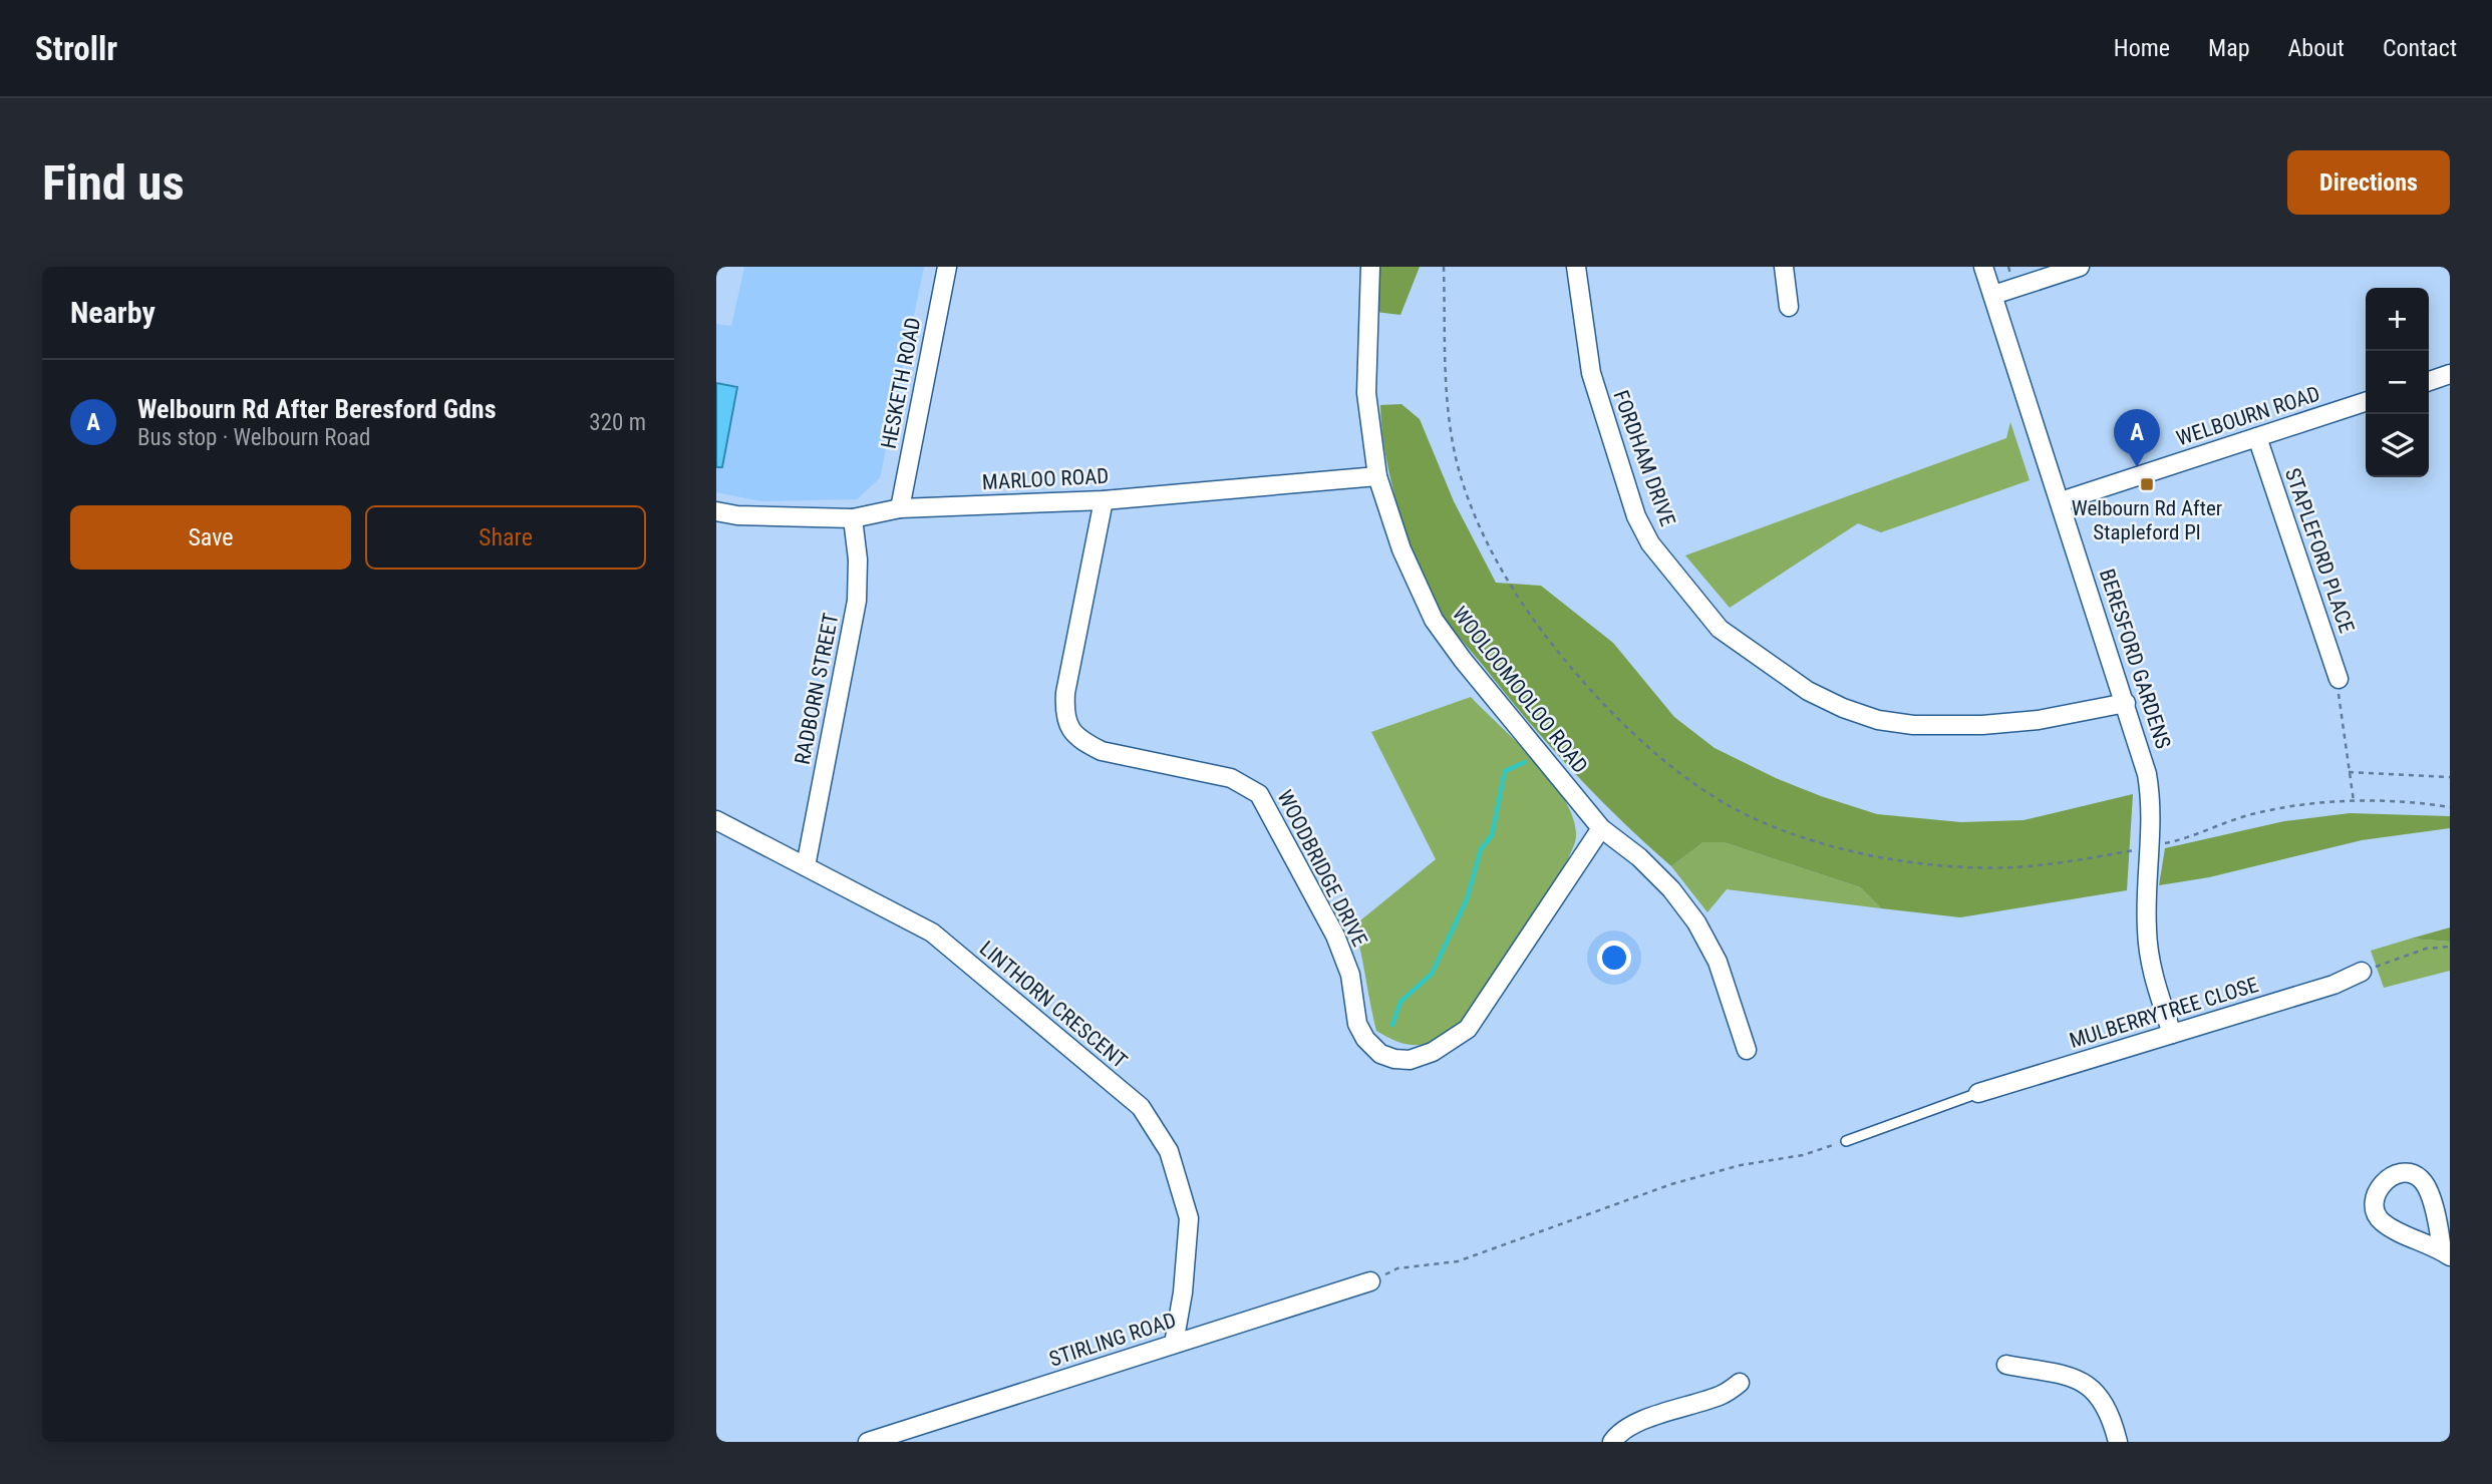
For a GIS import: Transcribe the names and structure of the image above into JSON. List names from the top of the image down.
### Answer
{
  "streets": {
    "street": [
      "HESKETH ROAD",
      "WELBOURN ROAD",
      "FORDHAM DRIVE",
      "MARLOO ROAD",
      "STAPLEFORD PLACE",
      "BERESFORD GARDENS",
      "RADBORN STREET",
      "WOOLOOMOOLOO ROAD",
      "WOODBRIDGE DRIVE",
      "LINTHORN CRESCENT",
      "MULBERRYTREE CLOSE",
      "STIRLING ROAD"
    ]
  },
  "crossings": [
    ["HESKETH ROAD", "MARLOO ROAD"],
    ["WELBOURN ROAD", "STAPLEFORD PLACE"],
    ["WELBOURN ROAD", "BERESFORD GARDENS"],
    ["FORDHAM DRIVE", "BERESFORD GARDENS"],
    ["MARLOO ROAD", "RADBORN STREET"],
    ["MARLOO ROAD", "WOOLOOMOOLOO ROAD"],
    ["MARLOO ROAD", "WOODBRIDGE DRIVE"],
    ["BERESFORD GARDENS", "MULBERRYTREE CLOSE"],
    ["RADBORN STREET", "LINTHORN CRESCENT"],
    ["WOOLOOMOOLOO ROAD", "WOODBRIDGE DRIVE"],
    ["LINTHORN CRESCENT", "STIRLING ROAD"]
  ],
  "places": {
    "transit": ["Welbourn Rd After Stapleford Pl"]
  },
  "page": {
    "header": "Strollr",
    "nav": [
      "Home",
      "Map",
      "About",
      "Contact"
    ],
    "buttons": [
      "Directions",
      ["Save", "Share"]
    ],
    "title": "Find us",
    "heading": "Nearby",
    "map_buttons": ["+", "−"],
    "list": [
      {
        "mark": "A",
        "name": "Welbourn Rd After Beresford Gdns",
        "note": "Bus stop · Welbourn Road",
        "value": "320 m"
      }
    ],
    "pins": "A"
  }
}
